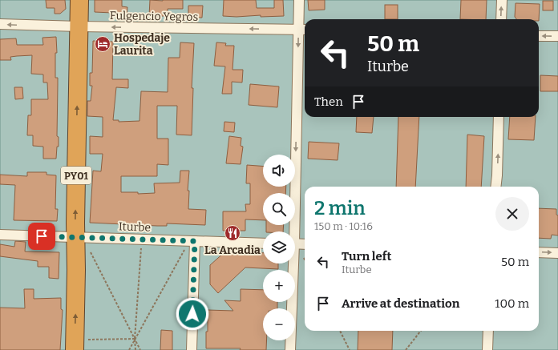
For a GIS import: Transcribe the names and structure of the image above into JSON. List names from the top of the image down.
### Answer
{
  "streets": {
    "highway": ["PY01"],
    "street": ["Fulgencio Yegros", "Iturbe"]
  },
  "crossings": [
    ["Fulgencio Yegros", "PY01"],
    ["PY01", "Iturbe"]
  ],
  "one_way": ["Fulgencio Yegros"],
  "places": {
    "hotel": ["Hospedaje Laurita"],
    "restaurant": ["La Arcadia"]
  },
  "page": {
    "turn": ["50 m", "Iturbe"],
    "then": "Then",
    "map_buttons": ["+", "−"],
    "heading": ["2 min", "150 m · 10:16"],
    "list": [
      {
        "name": "Turn left",
        "note": "Iturbe",
        "value": "50 m"
      },
      {
        "name": "Arrive at destination",
        "value": "100 m"
      }
    ]
  }
}
